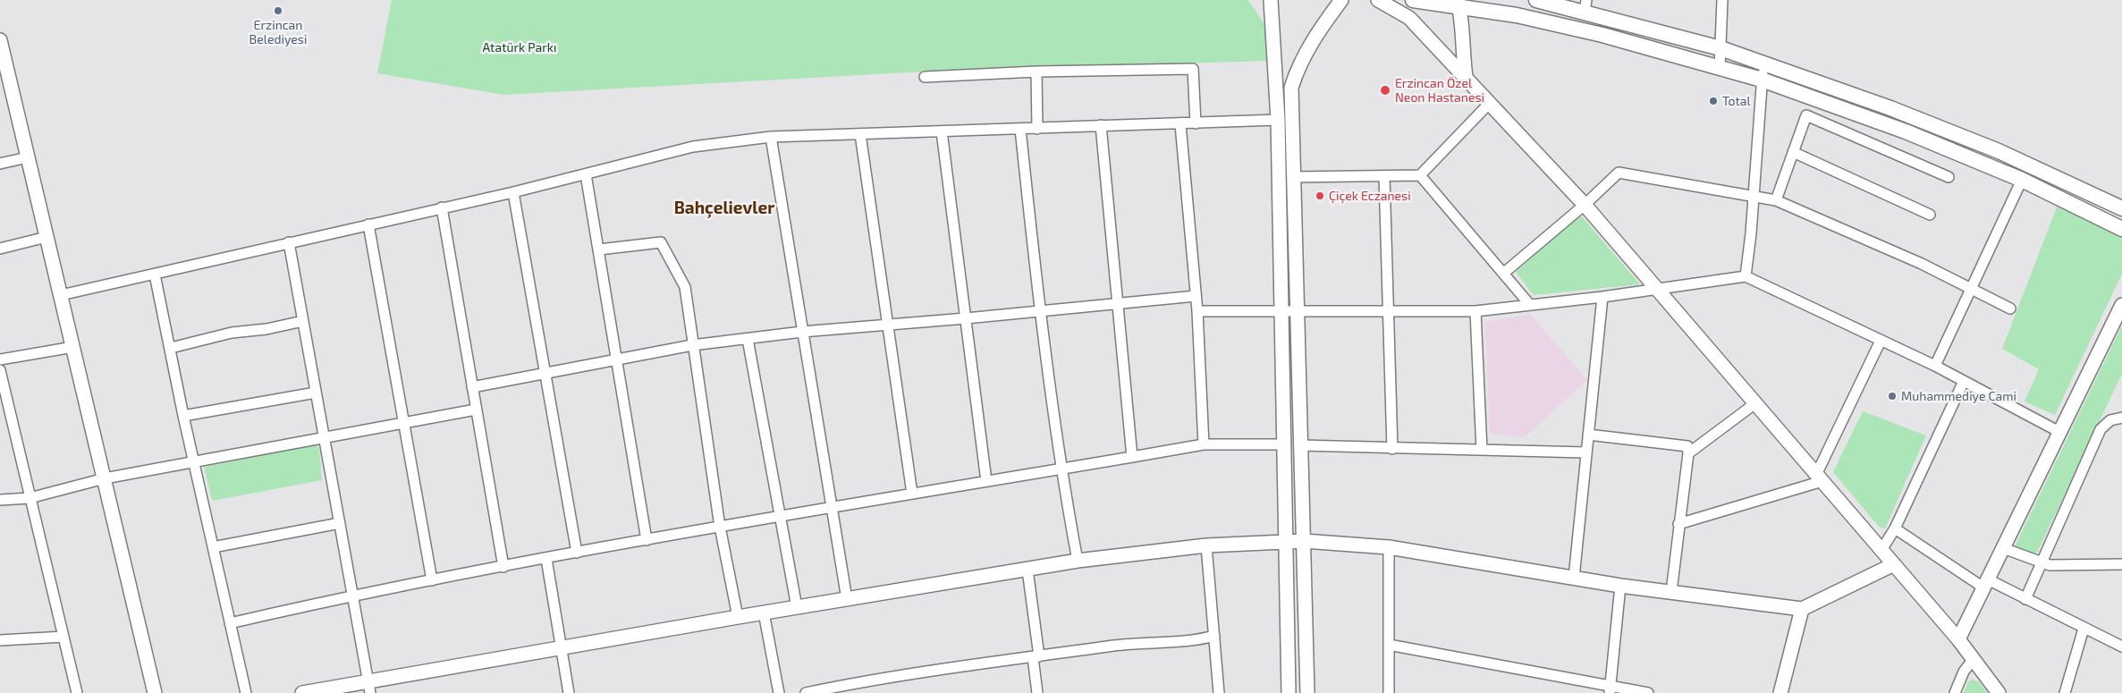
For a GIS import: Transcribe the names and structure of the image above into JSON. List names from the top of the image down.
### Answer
{
  "districts": ["Bahçelievler"],
  "parks": ["Atatürk Parkı"],
  "places": [
    "Erzincan Belediyesi",
    "Erzincan Özel Neon Hastanesi",
    "Total",
    "Çiçek Eczanesi",
    "Muhammediye Cami"
  ]
}
